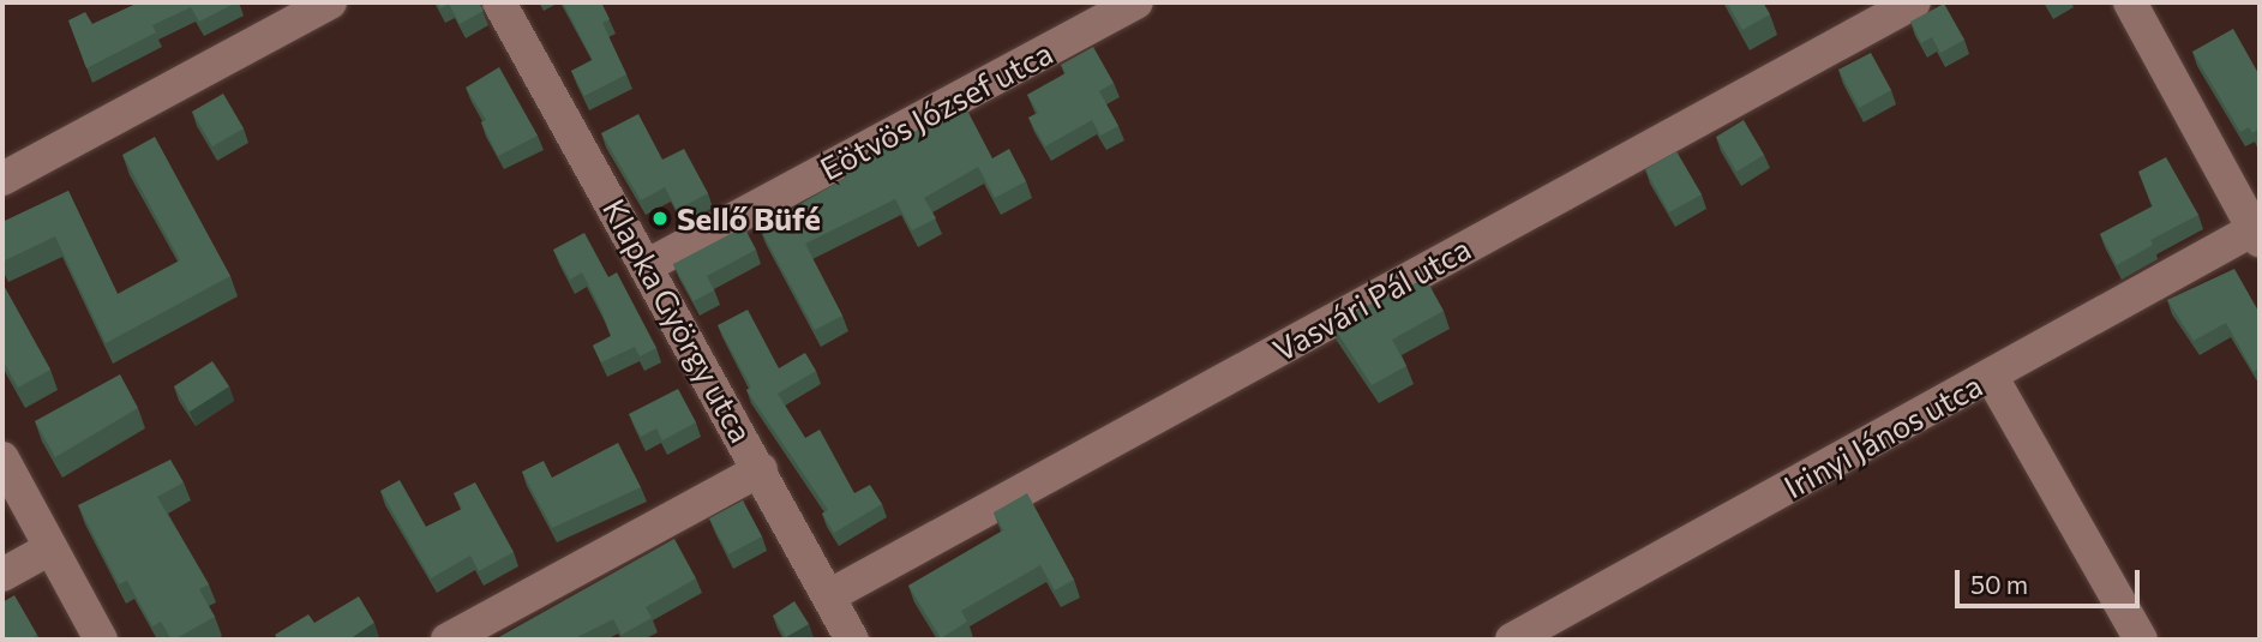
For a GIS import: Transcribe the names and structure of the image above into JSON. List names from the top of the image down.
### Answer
{
  "streets": {
    "street": [
      "Eötvös József utca",
      "Vasvári Pál utca",
      "Klapka György utca",
      "Irinyi János utca"
    ]
  },
  "crossings": [
    ["Eötvös József utca", "Klapka György utca"],
    ["Vasvári Pál utca", "Klapka György utca"]
  ],
  "places": ["Sellő Büfé"],
  "scale_bar": "50 m"
}
